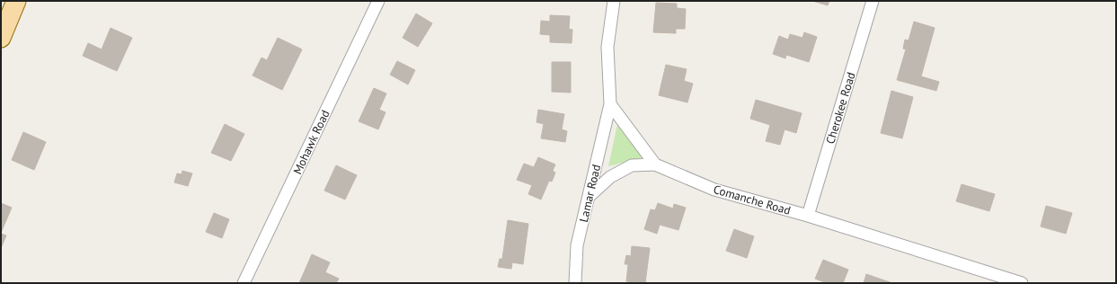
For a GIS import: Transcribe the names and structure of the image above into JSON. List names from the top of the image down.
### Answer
{
  "streets": {
    "street": [
      "Cherokee Road",
      "Mohawk Road",
      "Lamar Road",
      "Comanche Road"
    ]
  },
  "crossings": [
    ["Cherokee Road", "Comanche Road"]
  ]
}
